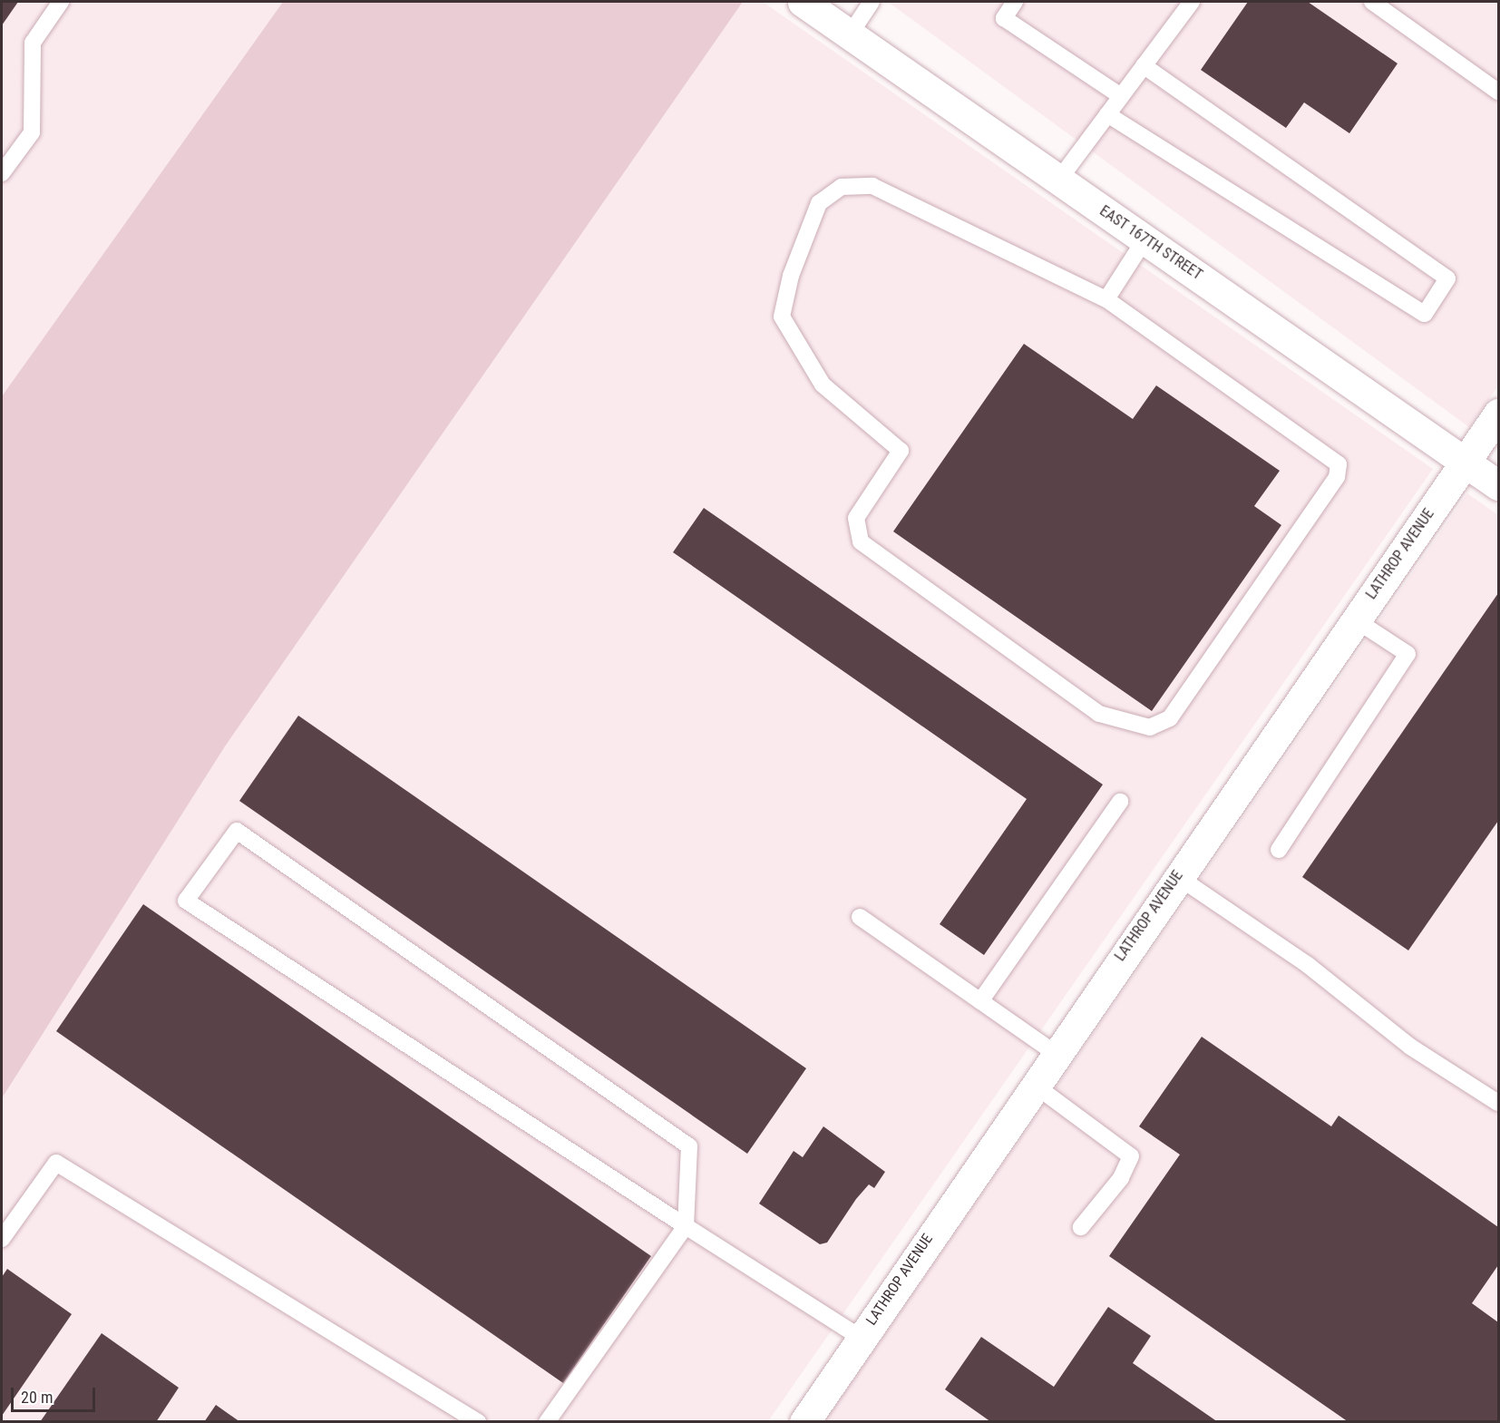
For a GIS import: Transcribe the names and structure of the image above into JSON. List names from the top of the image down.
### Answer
{
  "streets": {
    "street": ["EAST 167TH STREET", "LATHROP AVENUE"]
  },
  "crossings": [
    ["EAST 167TH STREET", "LATHROP AVENUE"]
  ],
  "scale_bar": "20 m"
}
